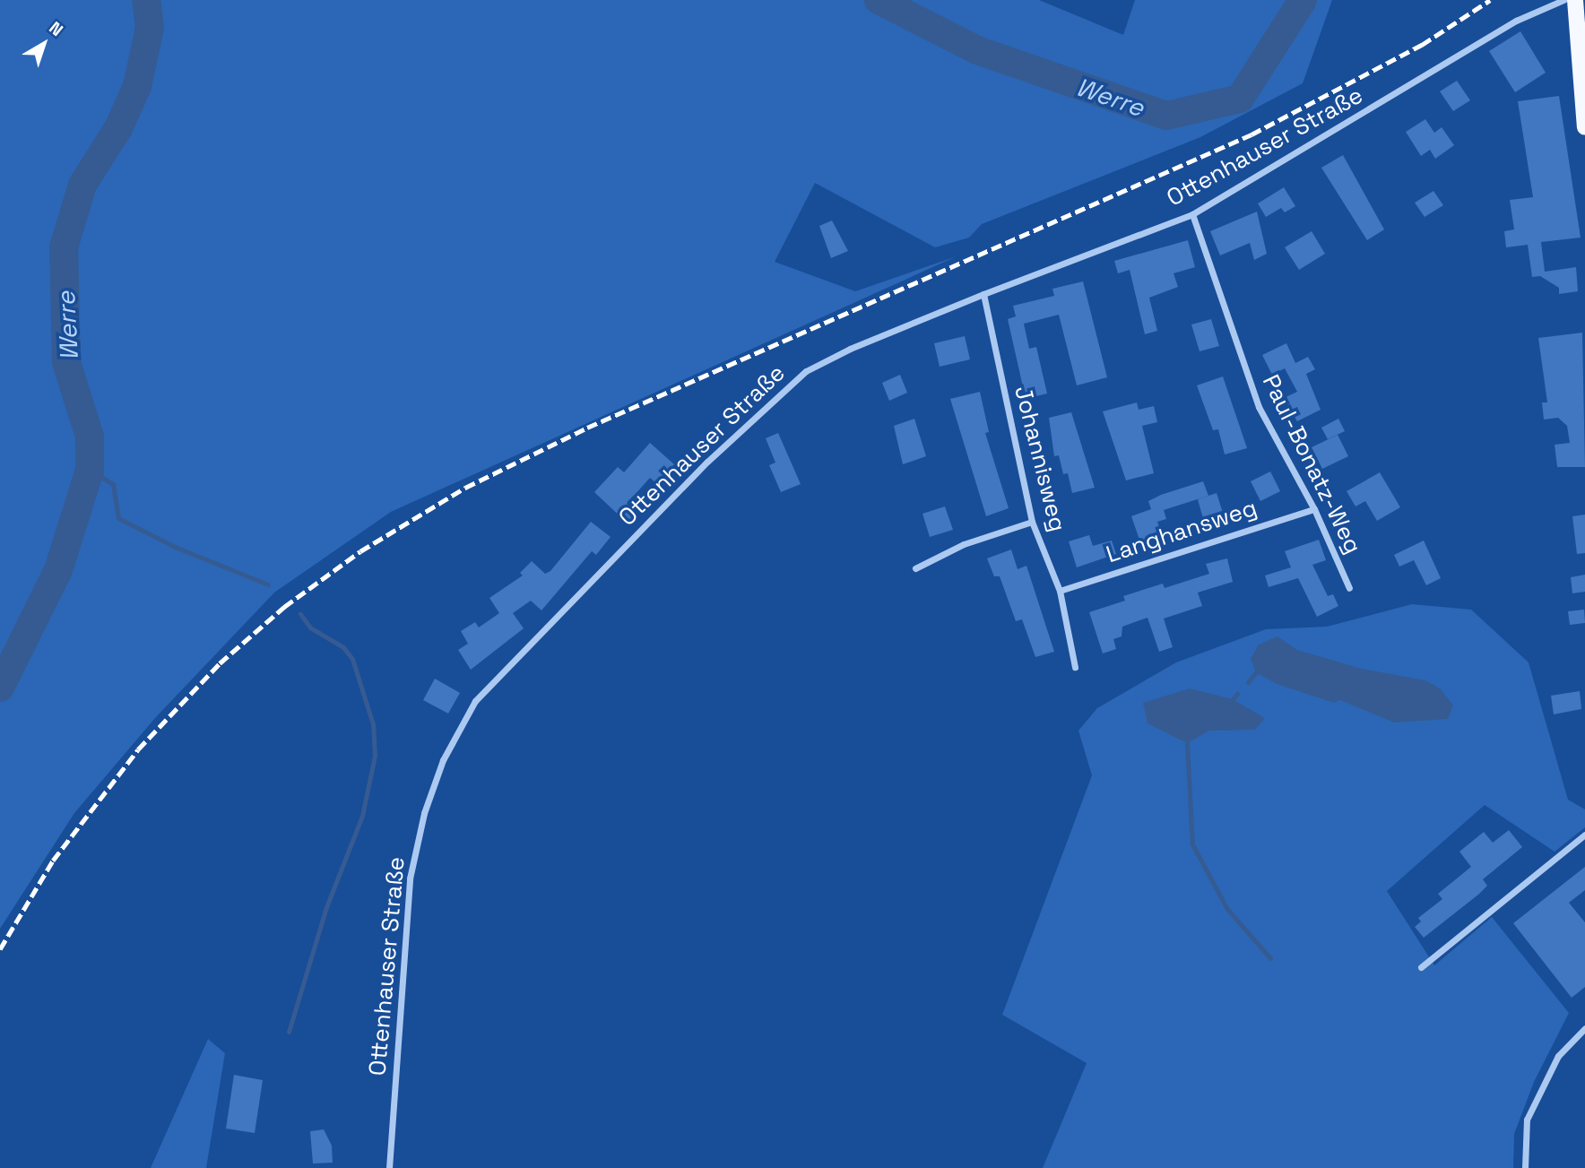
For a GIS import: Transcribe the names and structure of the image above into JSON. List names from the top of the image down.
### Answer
{
  "streets": {
    "street": [
      "Ottenhauser Straße",
      "Johannisweg",
      "Paul-Bonatz-Weg",
      "Langhansweg"
    ]
  },
  "crossings": [
    ["Ottenhauser Straße", "Johannisweg"],
    ["Ottenhauser Straße", "Paul-Bonatz-Weg"],
    ["Johannisweg", "Langhansweg"],
    ["Paul-Bonatz-Weg", "Langhansweg"]
  ],
  "water": ["Werre"],
  "north": "top right"
}
